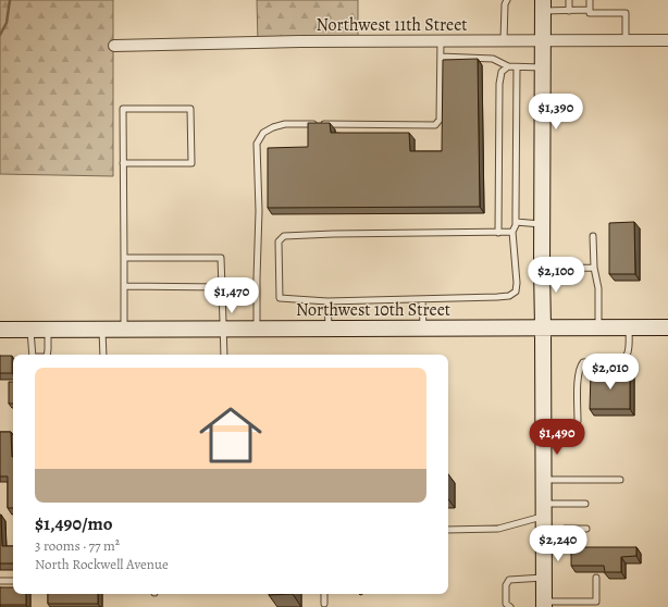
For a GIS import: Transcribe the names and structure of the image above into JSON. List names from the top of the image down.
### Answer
{
  "streets": {
    "main road": ["Northwest 10th Street"],
    "street": ["Northwest 11th Street"]
  },
  "page": {
    "price": [
      "$1,390",
      "$2,100",
      "$1,470",
      "$2,010",
      "$1,490",
      "$2,240"
    ],
    "list": [
      {
        "name": "$1,490/mo",
        "note": "3 rooms · 77 m² · North Rockwell Avenue"
      }
    ]
  }
}
